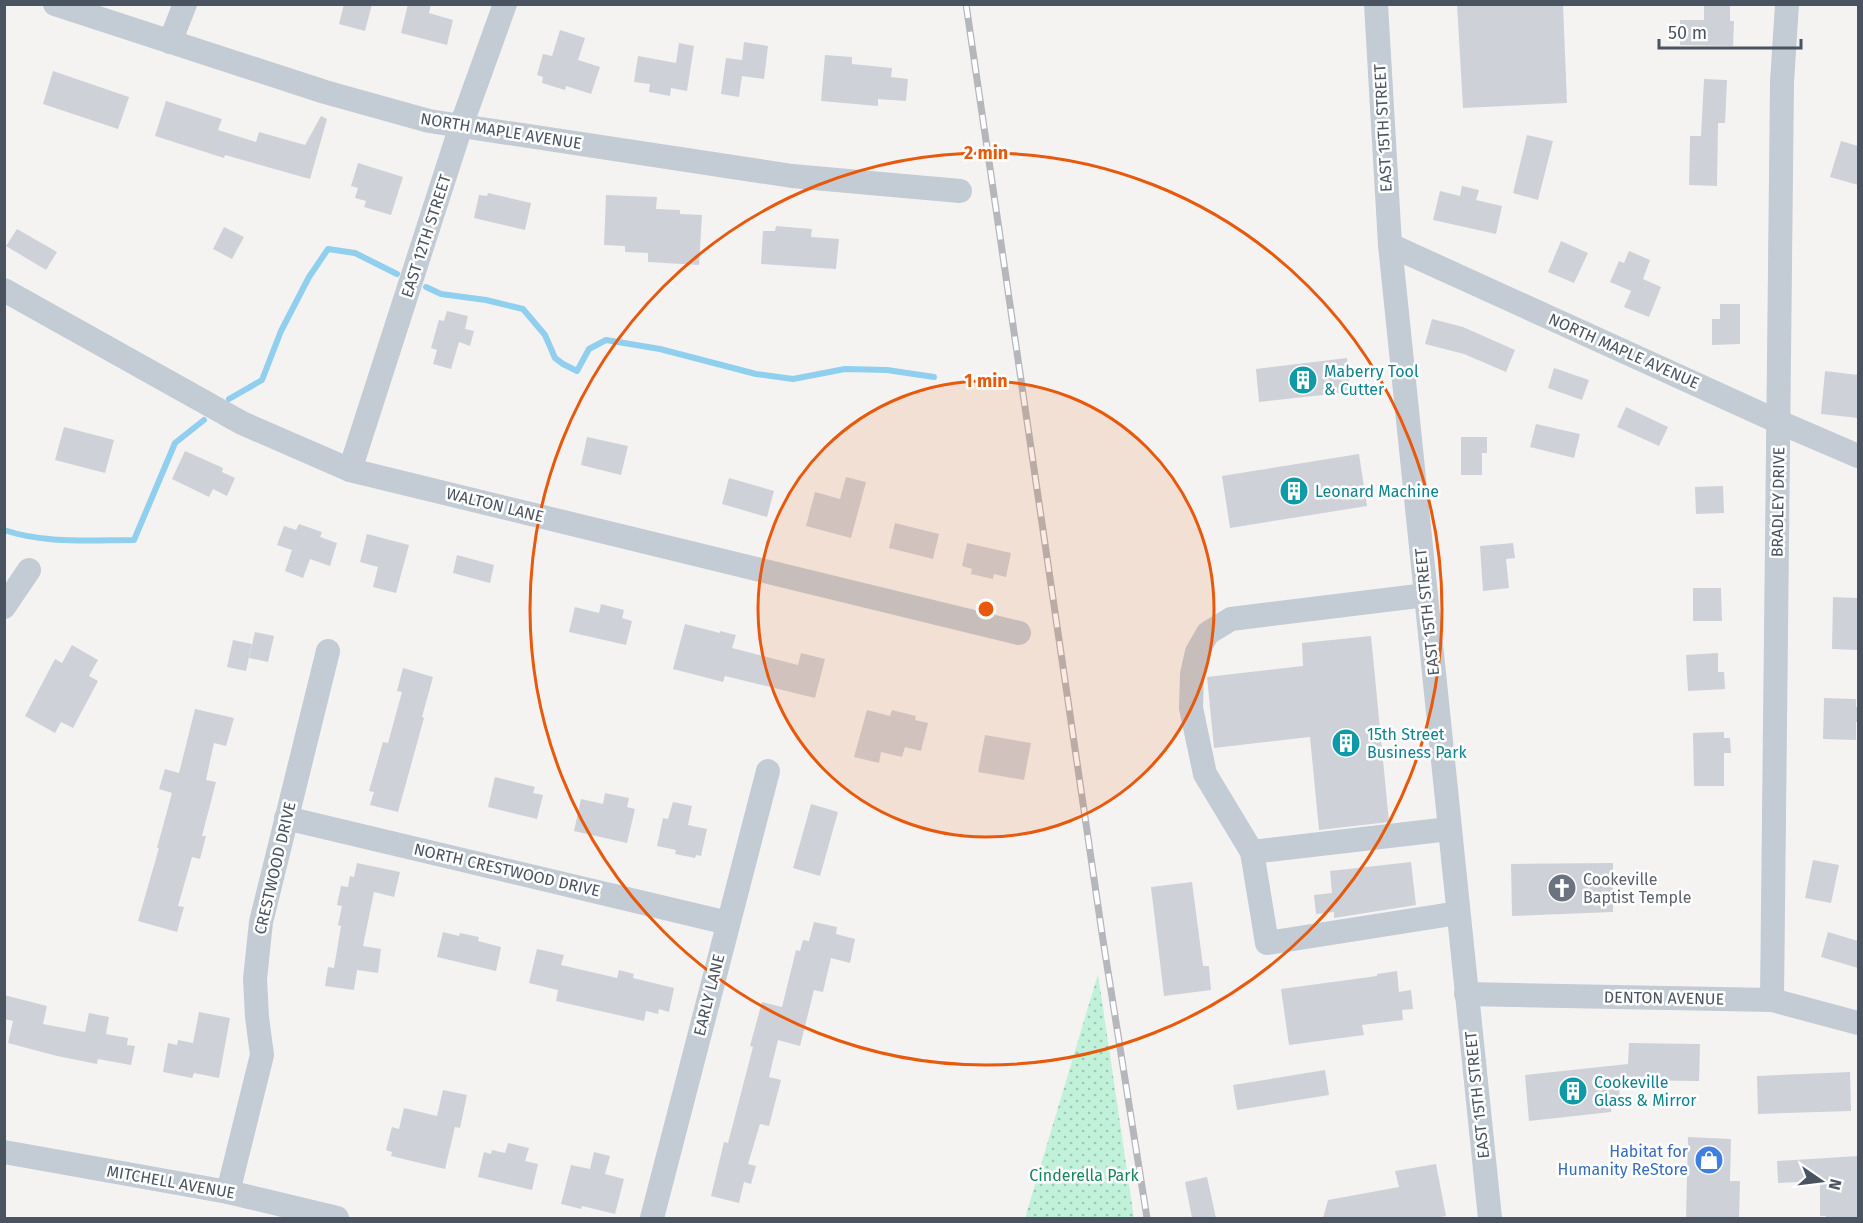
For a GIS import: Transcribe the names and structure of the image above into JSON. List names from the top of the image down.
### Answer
{
  "streets": {
    "street": [
      "EAST 15TH STREET",
      "NORTH MAPLE AVENUE",
      "EAST 12TH STREET",
      "BRADLEY DRIVE",
      "WALTON LANE",
      "CRESTWOOD DRIVE",
      "NORTH CRESTWOOD DRIVE",
      "EARLY LANE",
      "DENTON AVENUE",
      "MITCHELL AVENUE"
    ]
  },
  "crossings": [
    ["EAST 15TH STREET", "NORTH MAPLE AVENUE"],
    ["EAST 15TH STREET", "DENTON AVENUE"],
    ["NORTH MAPLE AVENUE", "EAST 12TH STREET"],
    ["NORTH MAPLE AVENUE", "BRADLEY DRIVE"],
    ["EAST 12TH STREET", "WALTON LANE"],
    ["BRADLEY DRIVE", "DENTON AVENUE"],
    ["CRESTWOOD DRIVE", "NORTH CRESTWOOD DRIVE"],
    ["CRESTWOOD DRIVE", "MITCHELL AVENUE"],
    ["NORTH CRESTWOOD DRIVE", "EARLY LANE"]
  ],
  "parks": ["Cinderella Park"],
  "places": {
    "building": [
      "Maberry Tool & Cutter",
      "Leonard Machine",
      "15th Street Business Park",
      "Cookeville Glass & Mirror"
    ],
    "church": ["Cookeville Baptist Temple"],
    "shop": ["Habitat for Humanity ReStore"]
  },
  "scale_bar": "50 m",
  "north": "right",
  "rings": ["2 min", "1 min"]
}
